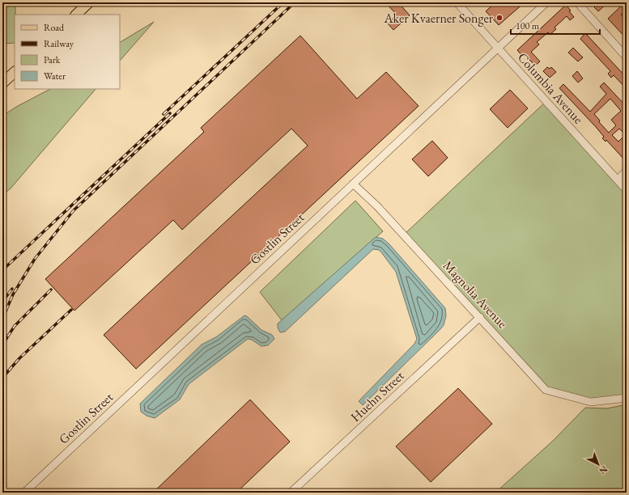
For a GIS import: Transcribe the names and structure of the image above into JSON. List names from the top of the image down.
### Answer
{
  "streets": {
    "street": [
      "Columbia Avenue",
      "Gostlin Street",
      "Magnolia Avenue",
      "Huehn Street"
    ]
  },
  "crossings": [
    ["Columbia Avenue", "Gostlin Street"],
    ["Gostlin Street", "Magnolia Avenue"],
    ["Magnolia Avenue", "Huehn Street"]
  ],
  "places": ["Aker Kvaerner Songer"],
  "legend": [
    "Road",
    "Railway",
    "Park",
    "Water"
  ],
  "scale_bar": "100 m",
  "north": "bottom right"
}
